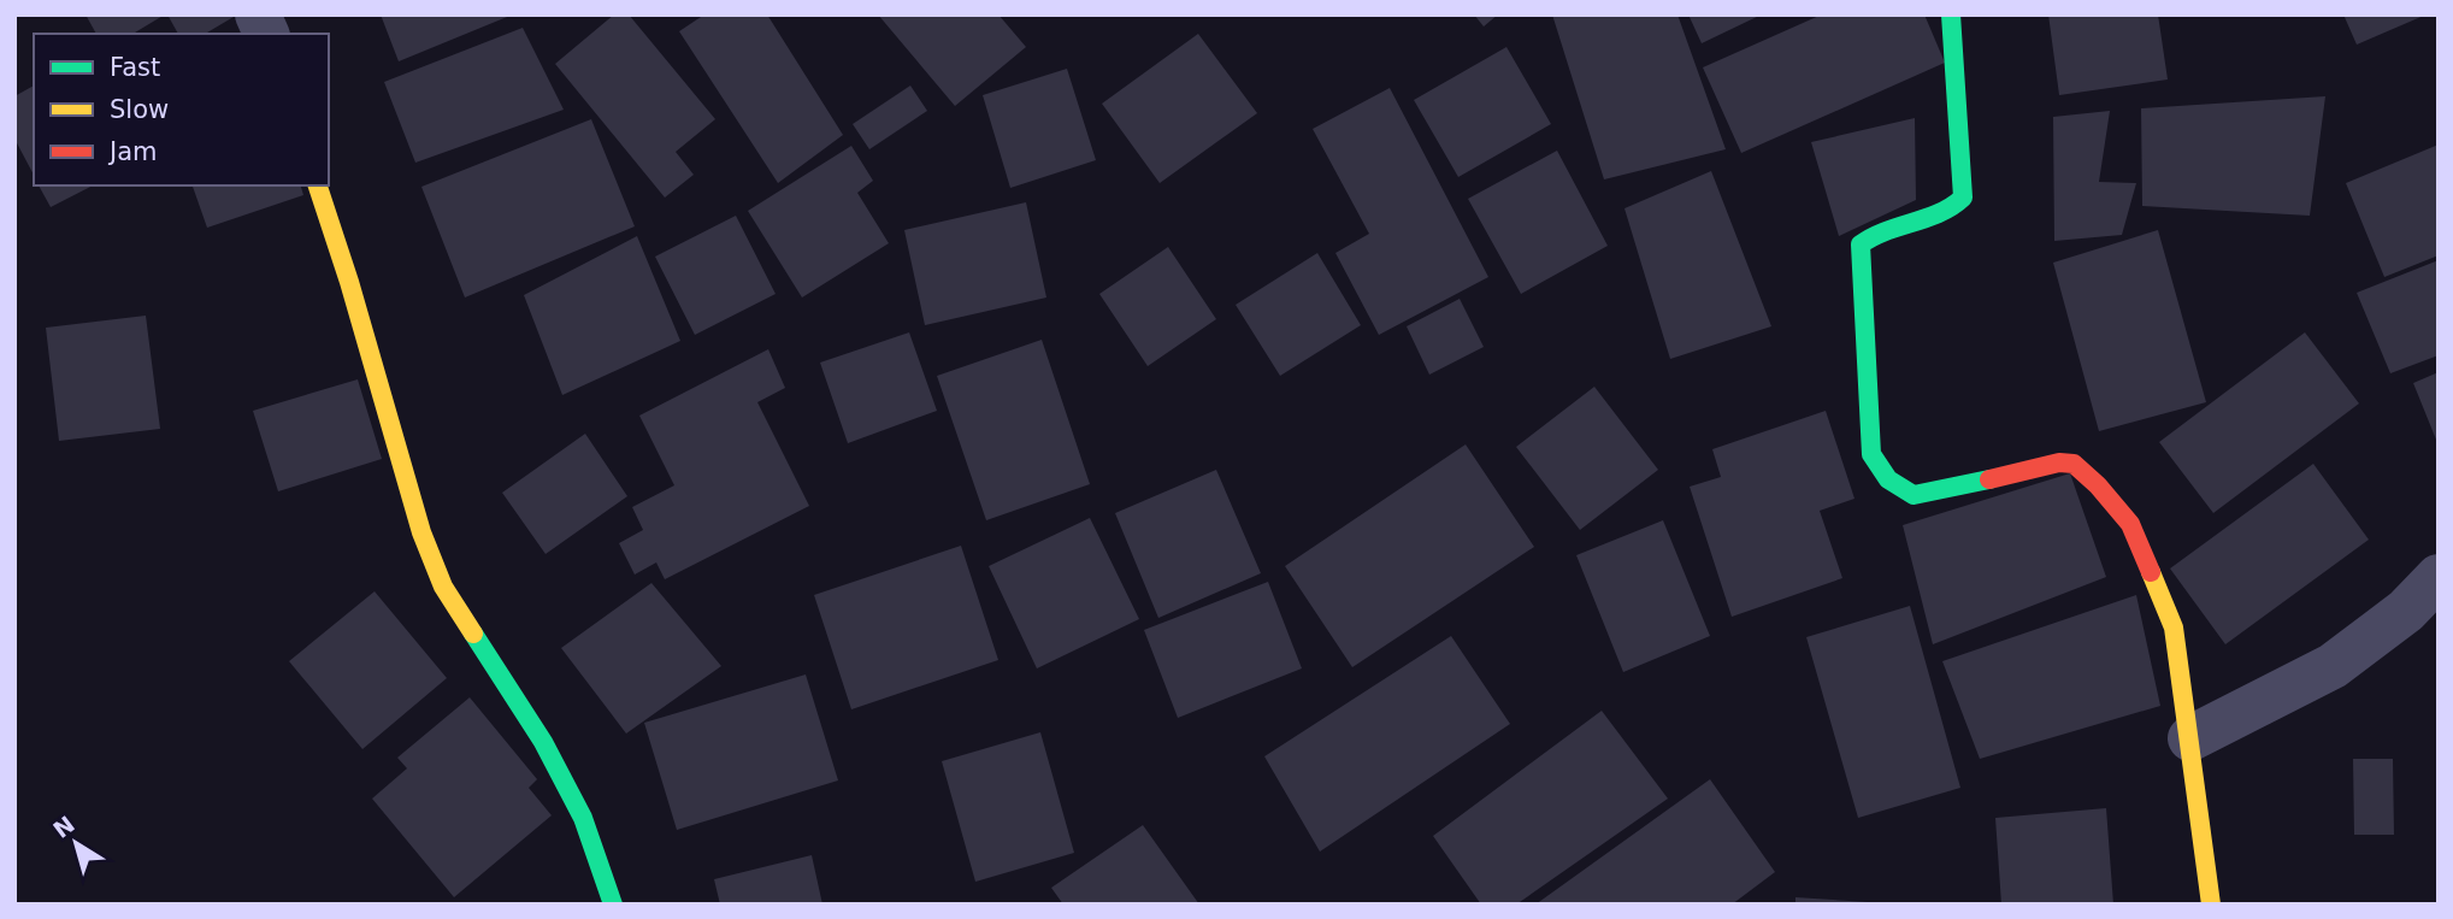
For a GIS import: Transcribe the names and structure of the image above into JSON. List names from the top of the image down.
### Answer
{
  "legend": ["Fast", "Slow", "Jam"],
  "north": "top left"
}
